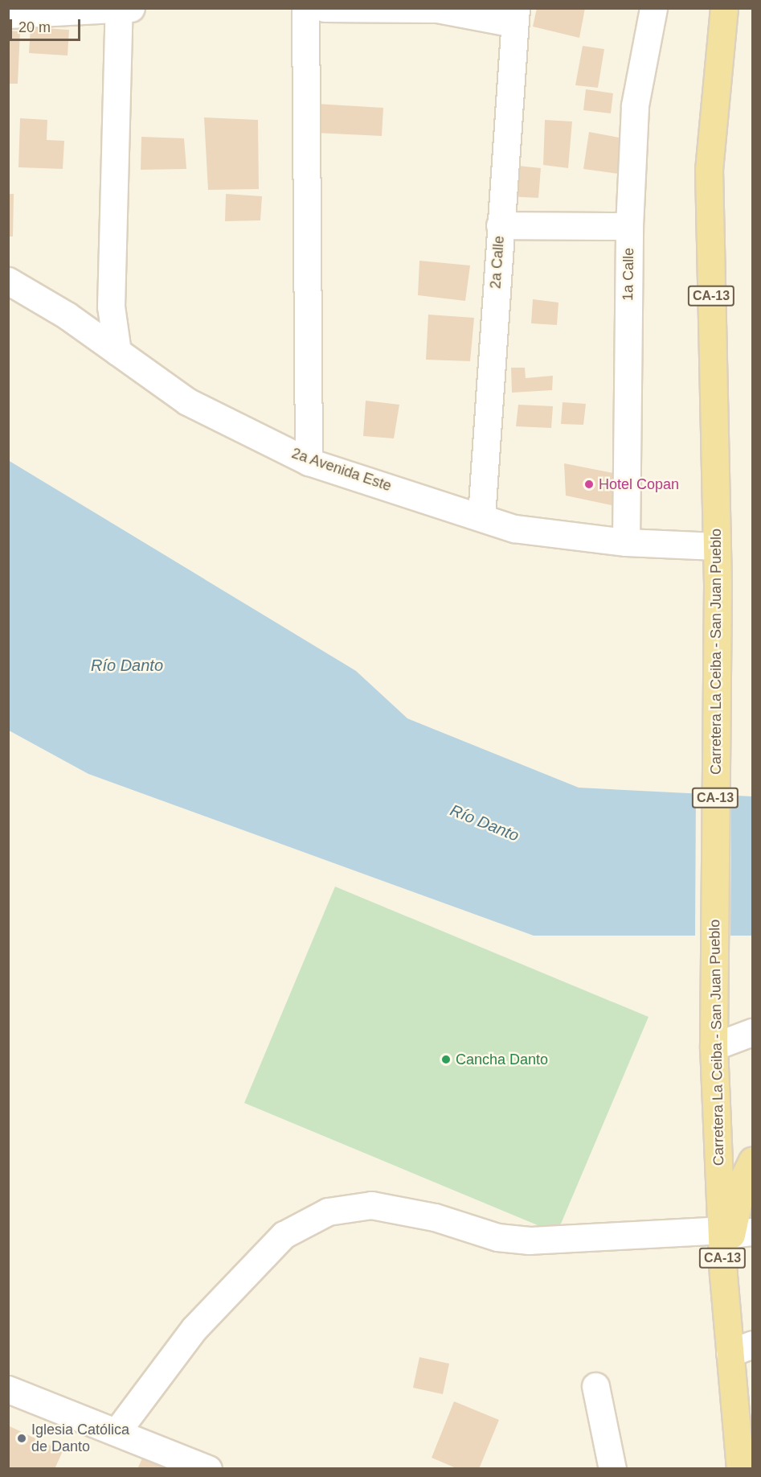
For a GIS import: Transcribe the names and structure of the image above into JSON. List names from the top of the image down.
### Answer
{
  "streets": {
    "main road": ["CA-13", "Carretera La Ceiba - San Juan Pueblo"],
    "street": ["2a Calle", "1a Calle", "2a Avenida Este"]
  },
  "crossings": [
    ["2a Calle", "2a Avenida Este"],
    ["1a Calle", "2a Avenida Este"],
    ["2a Avenida Este", "Carretera La Ceiba - San Juan Pueblo"]
  ],
  "water": ["Río Danto"],
  "places": ["Hotel Copan", "Cancha Danto", "Iglesia Católica de Danto"],
  "scale_bar": "20 m"
}
